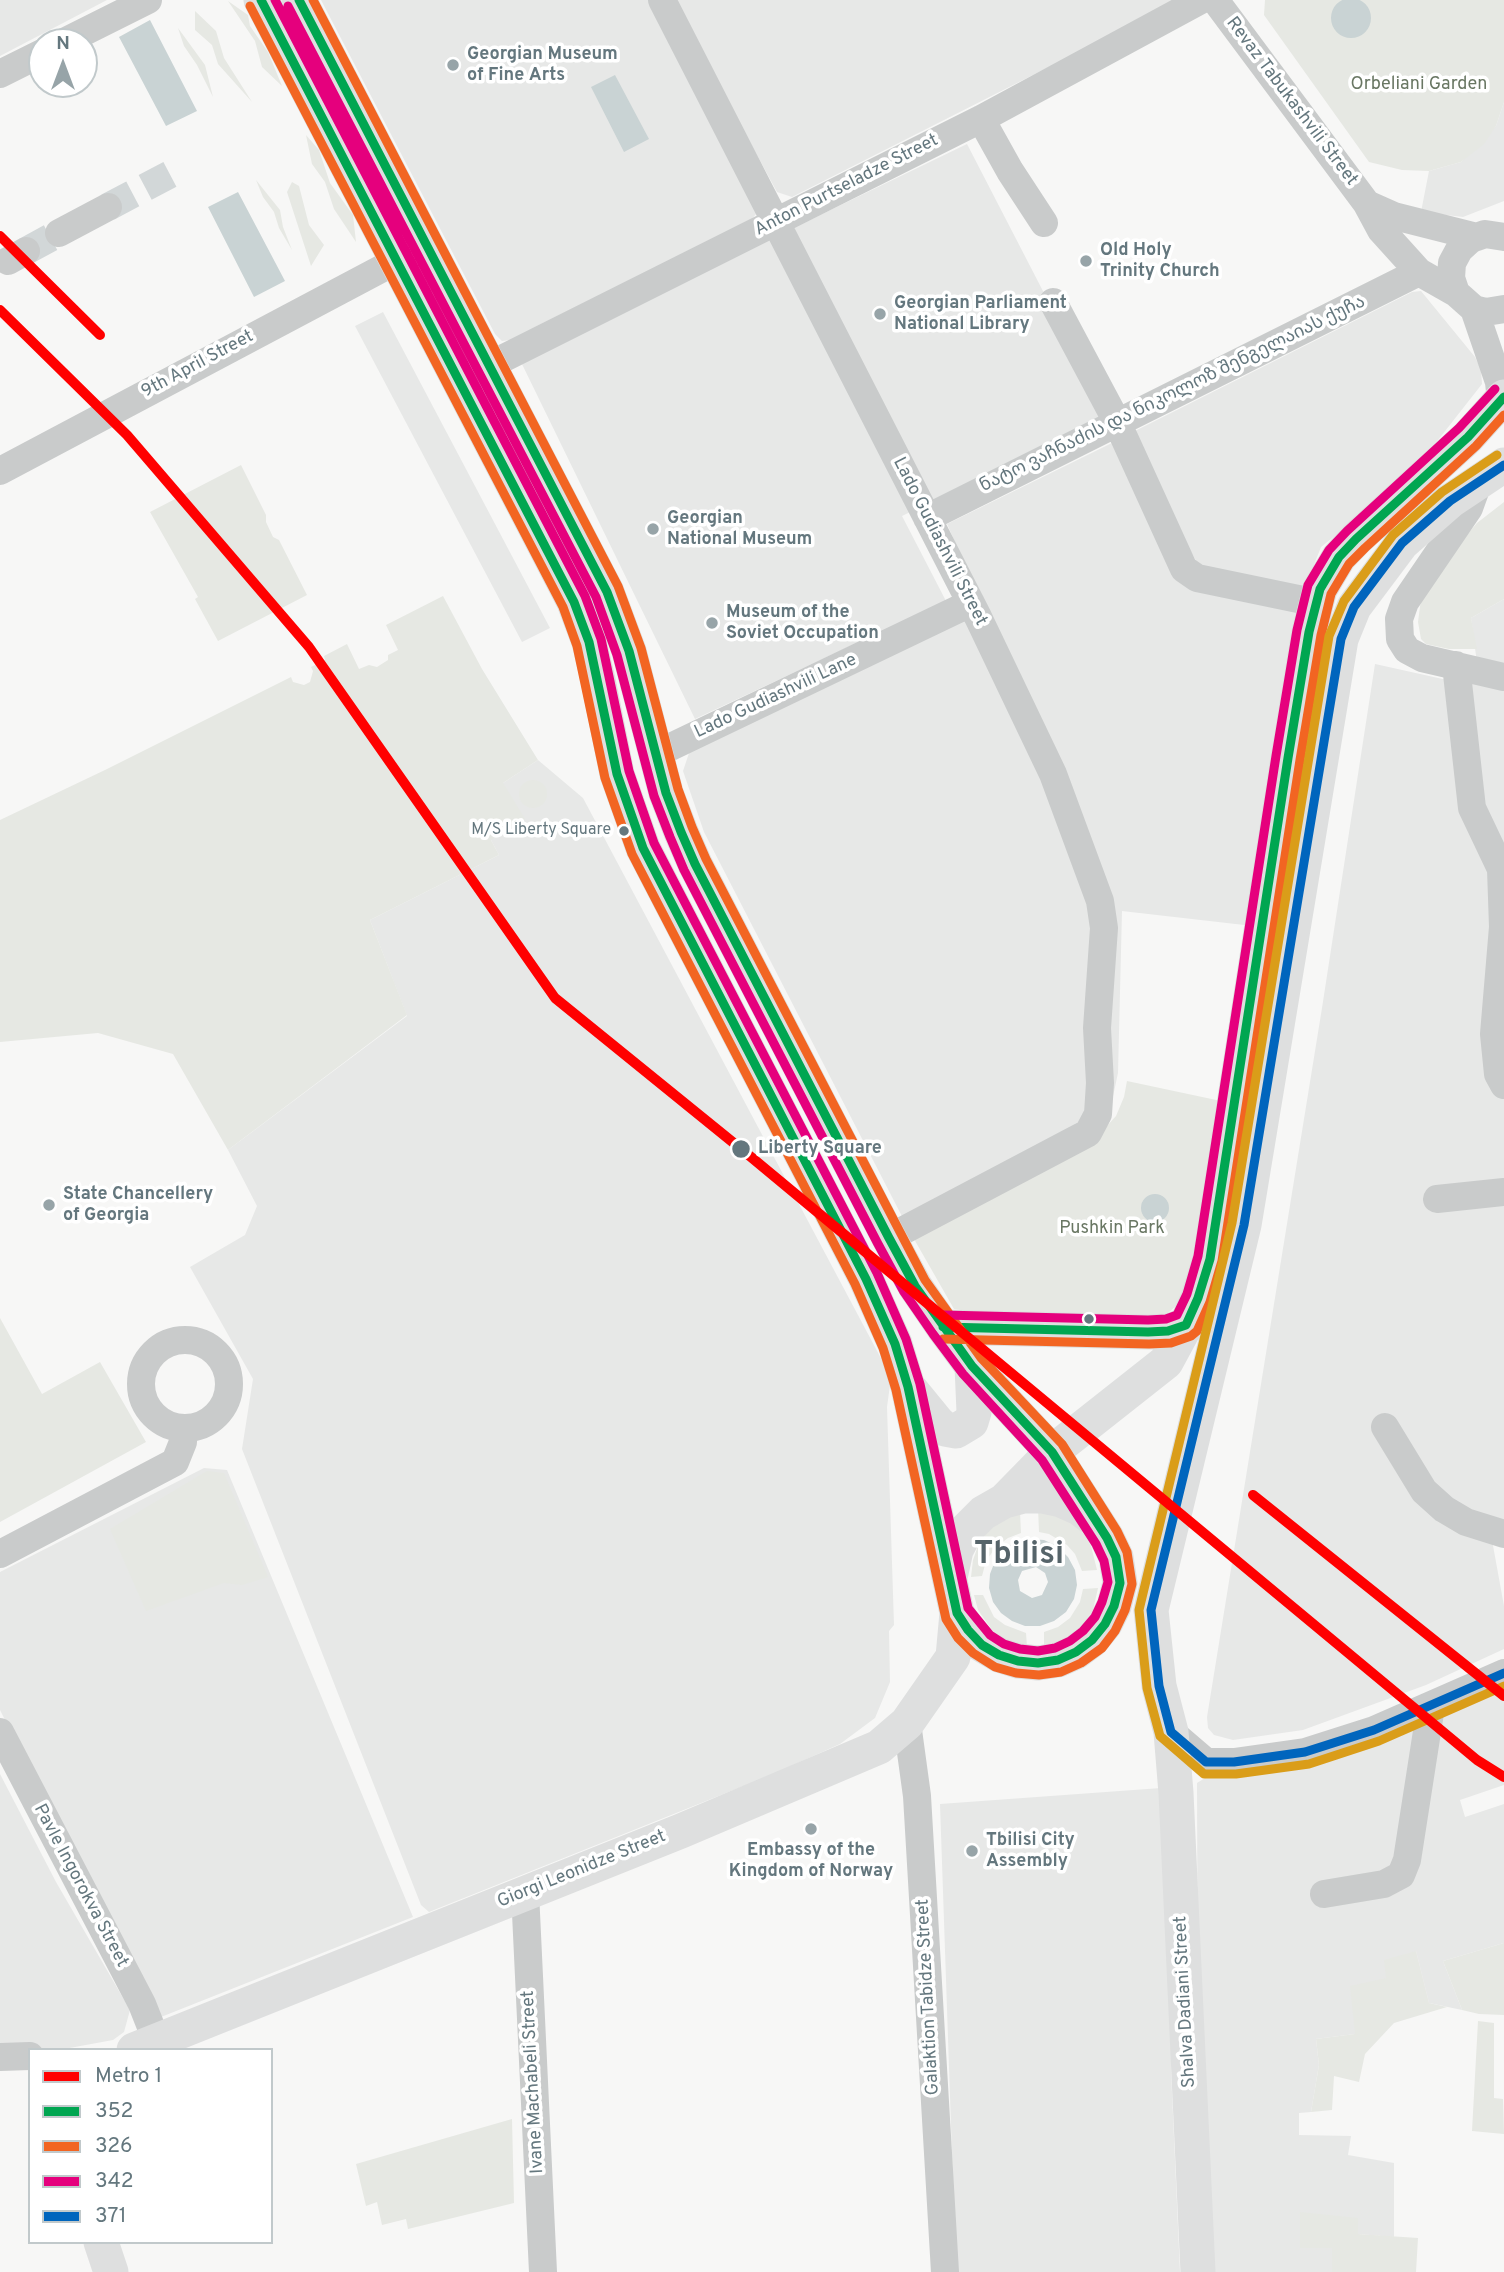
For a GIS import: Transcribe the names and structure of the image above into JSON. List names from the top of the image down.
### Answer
{
  "streets": {
    "main road": ["Giorgi Leonidze Street", "Shalva Dadiani Street"],
    "street": [
      "Revaz Tabukashvili Street",
      "Anton Purtseladze Street",
      "9th April Street",
      "ნატო ვაჩნაძის და ნიკოლოზ შენგელაიას ქუჩა",
      "Lado Gudiashvili Street",
      "Lado Gudiashvili Lane",
      "Pavle Ingorokva Street",
      "Galaktion Tabidze Street",
      "Ivane Machabeli Street"
    ]
  },
  "crossings": [
    ["Revaz Tabukashvili Street", "ნატო ვაჩნაძის და ნიკოლოზ შენგელაიას ქუჩა"],
    ["Anton Purtseladze Street", "Lado Gudiashvili Street"],
    ["ნატო ვაჩნაძის და ნიკოლოზ შენგელაიას ქუჩა", "Lado Gudiashvili Street"],
    ["Lado Gudiashvili Street", "Lado Gudiashvili Lane"],
    ["Giorgi Leonidze Street", "Pavle Ingorokva Street"],
    ["Giorgi Leonidze Street", "Galaktion Tabidze Street"],
    ["Giorgi Leonidze Street", "Ivane Machabeli Street"]
  ],
  "districts": ["Tbilisi"],
  "parks": ["Orbeliani Garden", "Pushkin Park"],
  "places": [
    "Georgian Museum of Fine Arts",
    "Old Holy Trinity Church",
    "Georgian Parliament National Library",
    "Georgian National Museum",
    "Museum of the Soviet Occupation",
    "M/S Liberty Square",
    "Liberty Square",
    "State Chancellery of Georgia",
    "Embassy of the Kingdom of Norway",
    "Tbilisi City Assembly"
  ],
  "lines": [
    "transit line 352",
    "transit line 326",
    "transit line 342",
    "metro line 1",
    "transit line 371"
  ],
  "legend": [
    "Metro 1",
    "352",
    "326",
    "342",
    "371"
  ],
  "north": "top"
}
